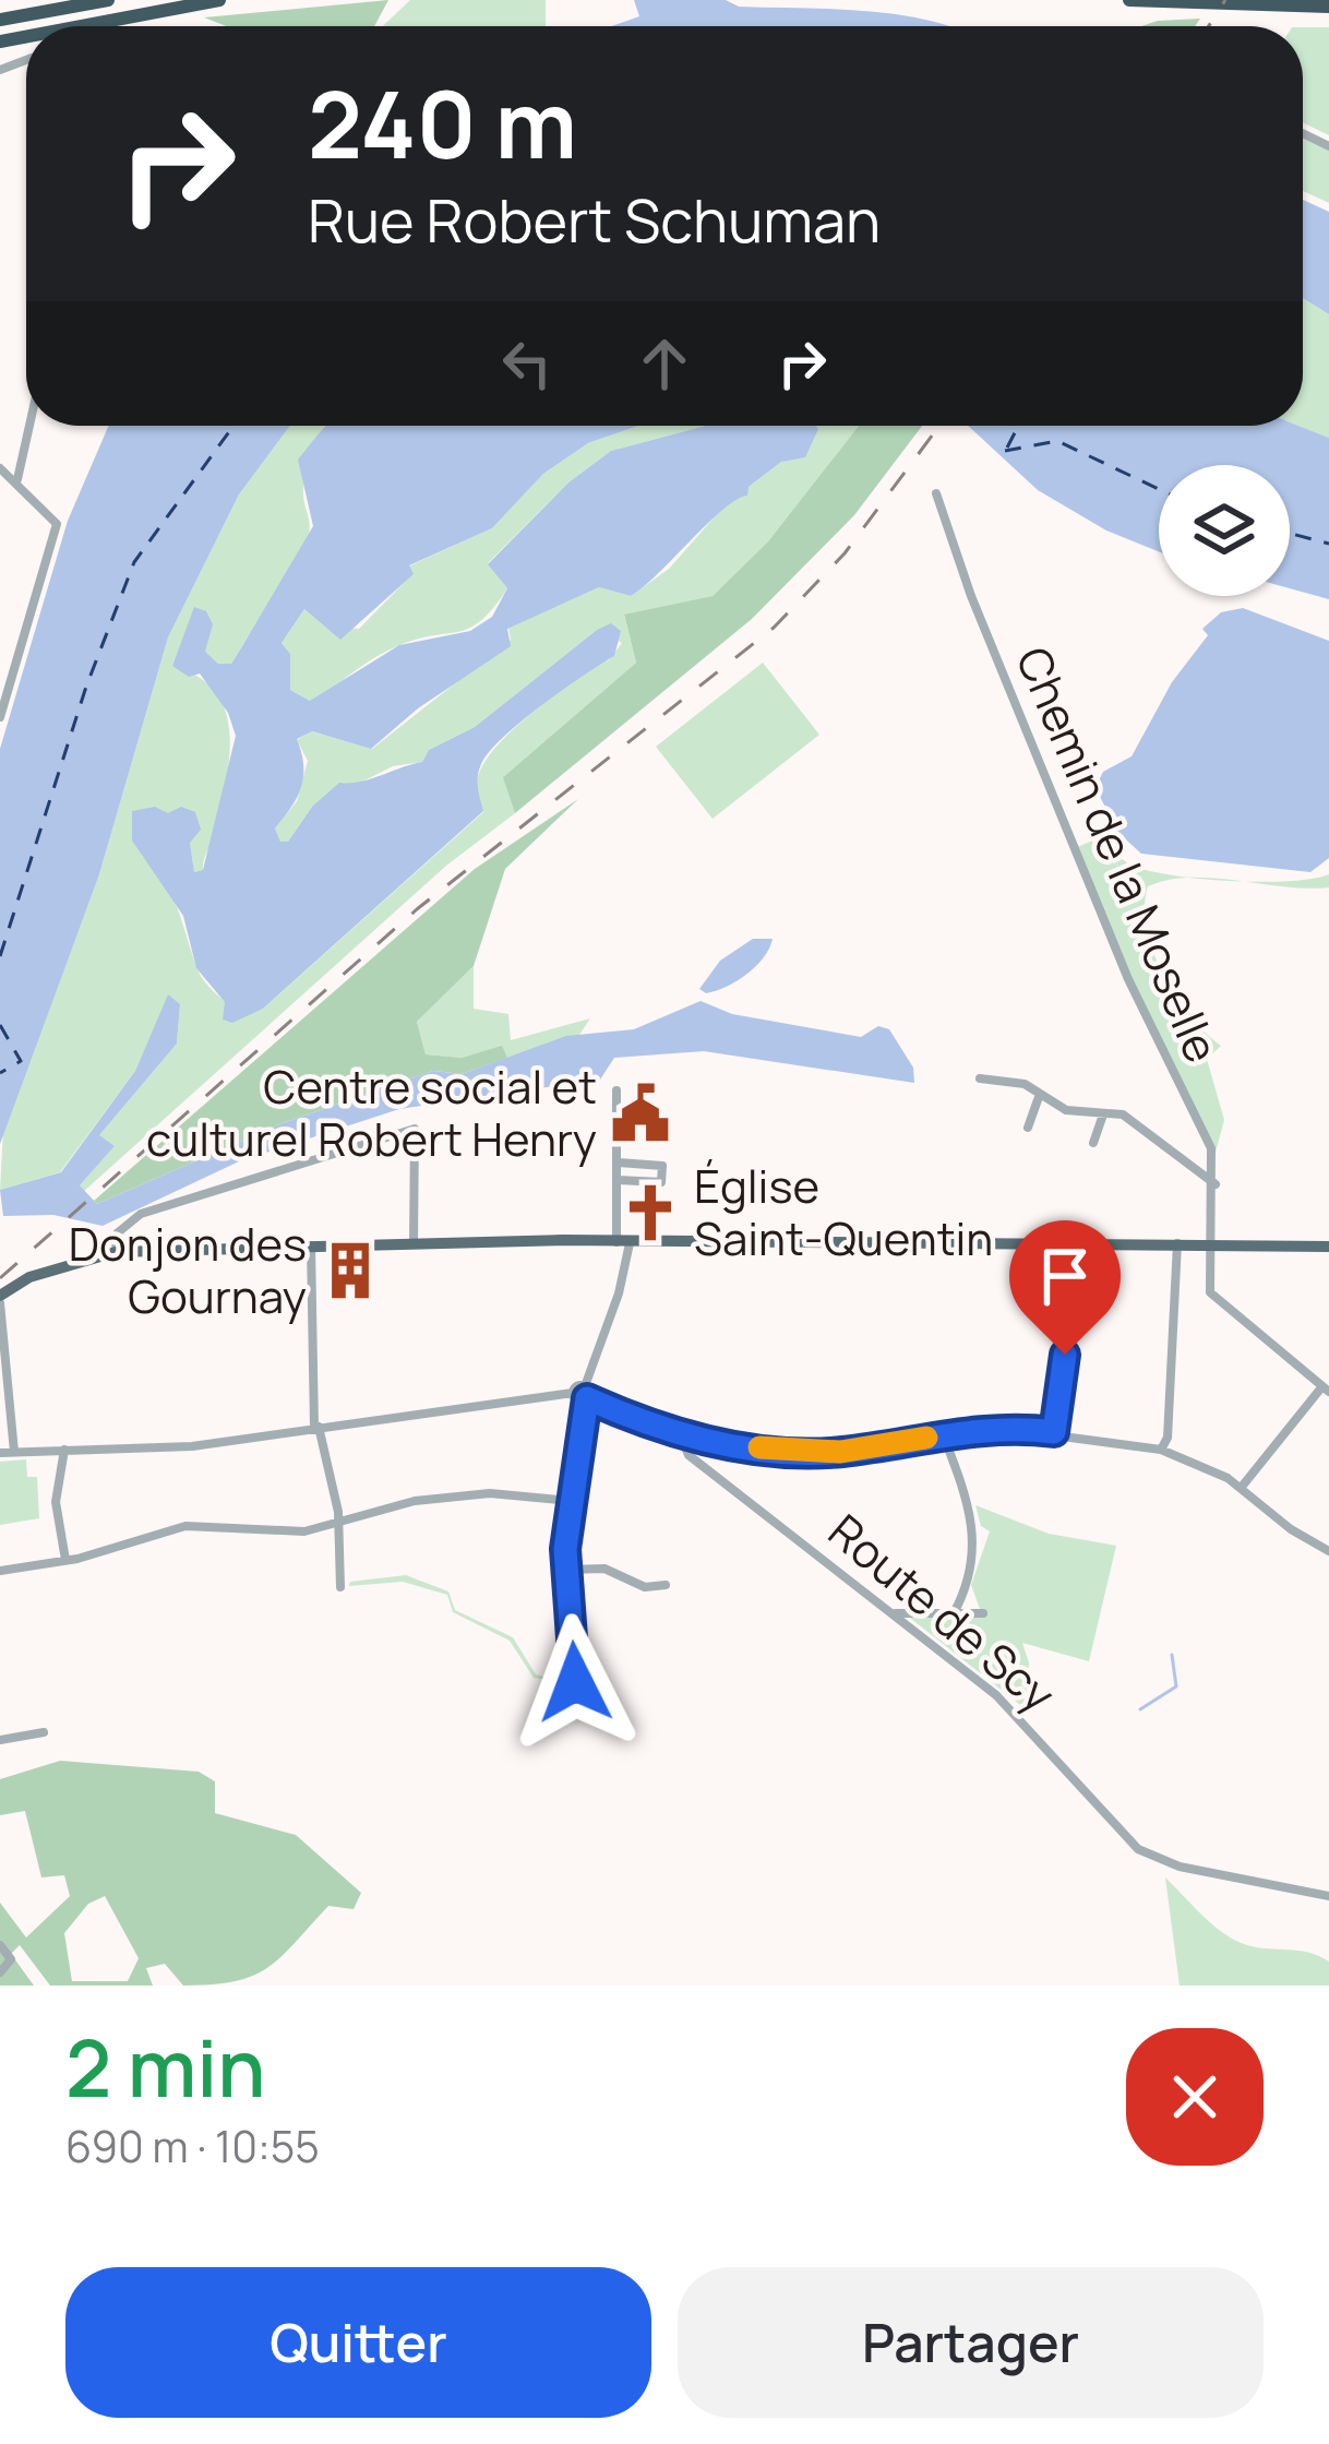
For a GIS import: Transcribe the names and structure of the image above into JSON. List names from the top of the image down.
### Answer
{
  "streets": {
    "street": ["Chemin de la Moselle", "Route de Scy"]
  },
  "places": {
    "public building": ["Centre social et culturel Robert Henry"],
    "church": ["Église Saint-Quentin"],
    "building": ["Donjon des Gournay"]
  },
  "page": {
    "turn": ["240 m", "Rue Robert Schuman"],
    "heading": ["2 min", "690 m · 10:55"],
    "buttons": ["Quitter", "Partager"]
  }
}
